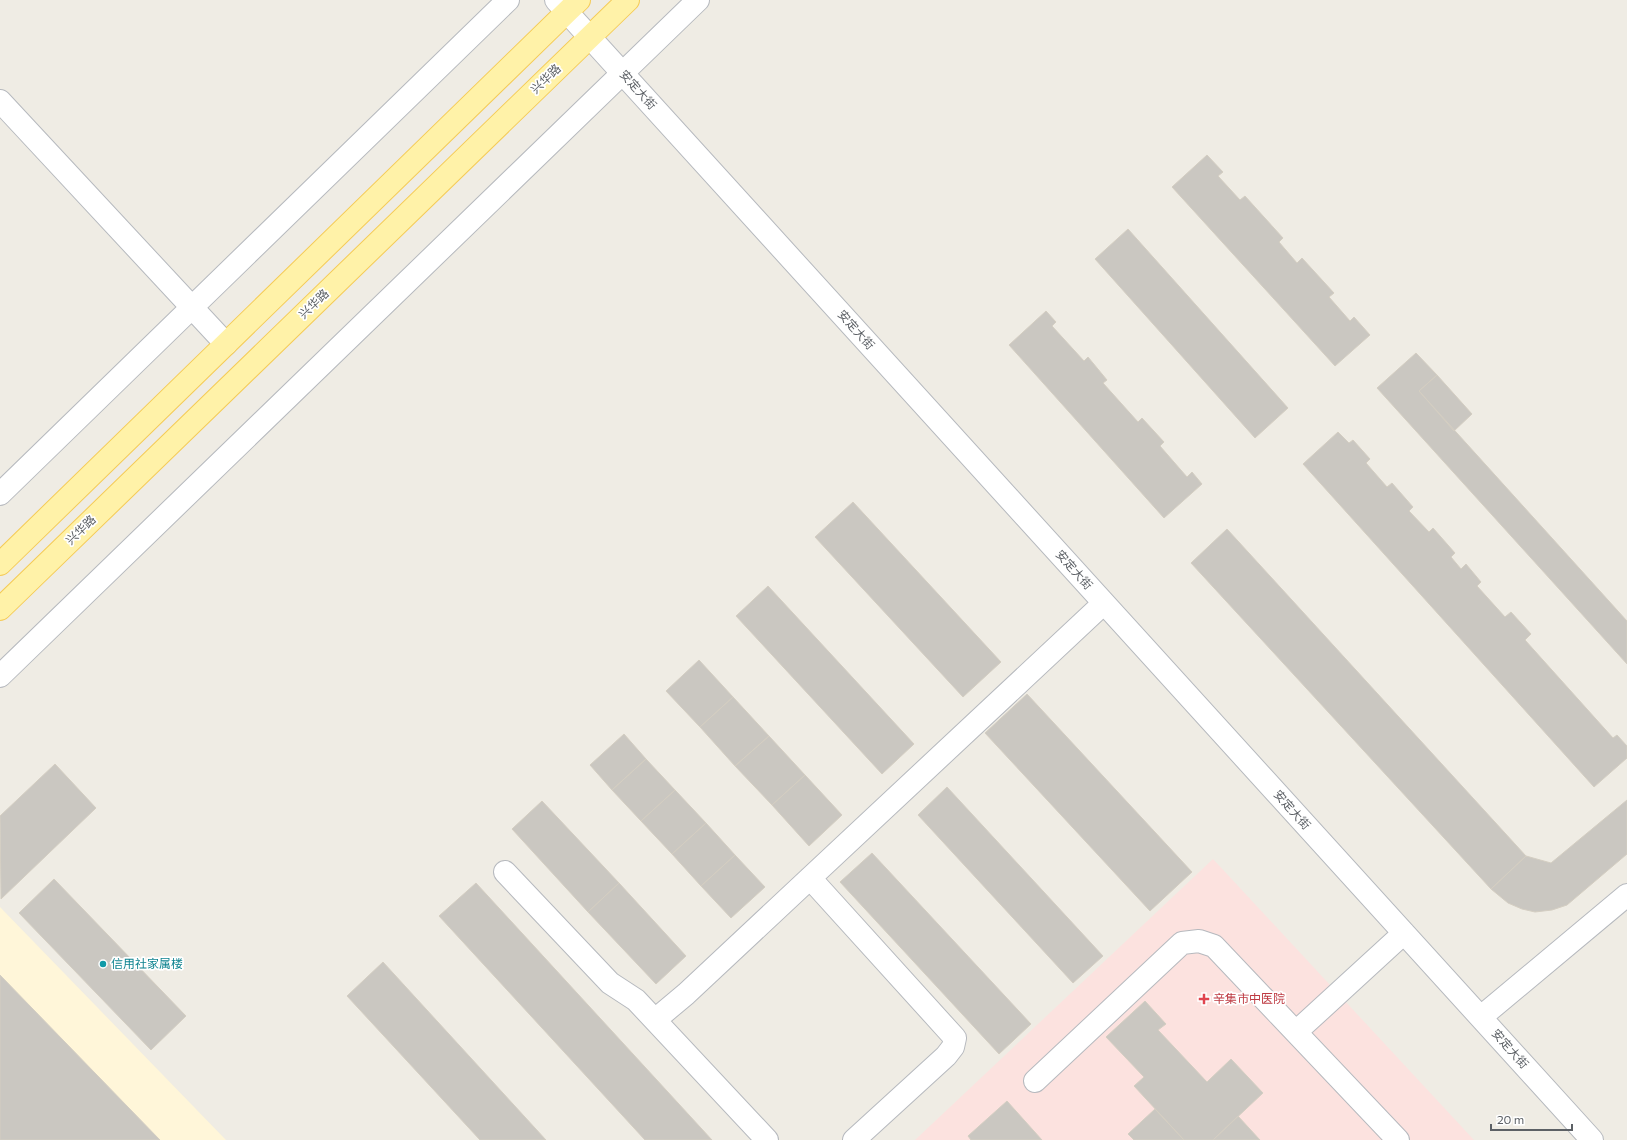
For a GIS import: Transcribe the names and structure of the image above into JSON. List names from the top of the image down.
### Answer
{
  "streets": {
    "main road": ["兴华路"],
    "street": ["安定大街"]
  },
  "crossings": [
    ["兴华路", "安定大街"]
  ],
  "places": {
    "other": ["信用社家属楼"],
    "health": ["辛集市中医院"]
  },
  "scale_bar": "20 m"
}
